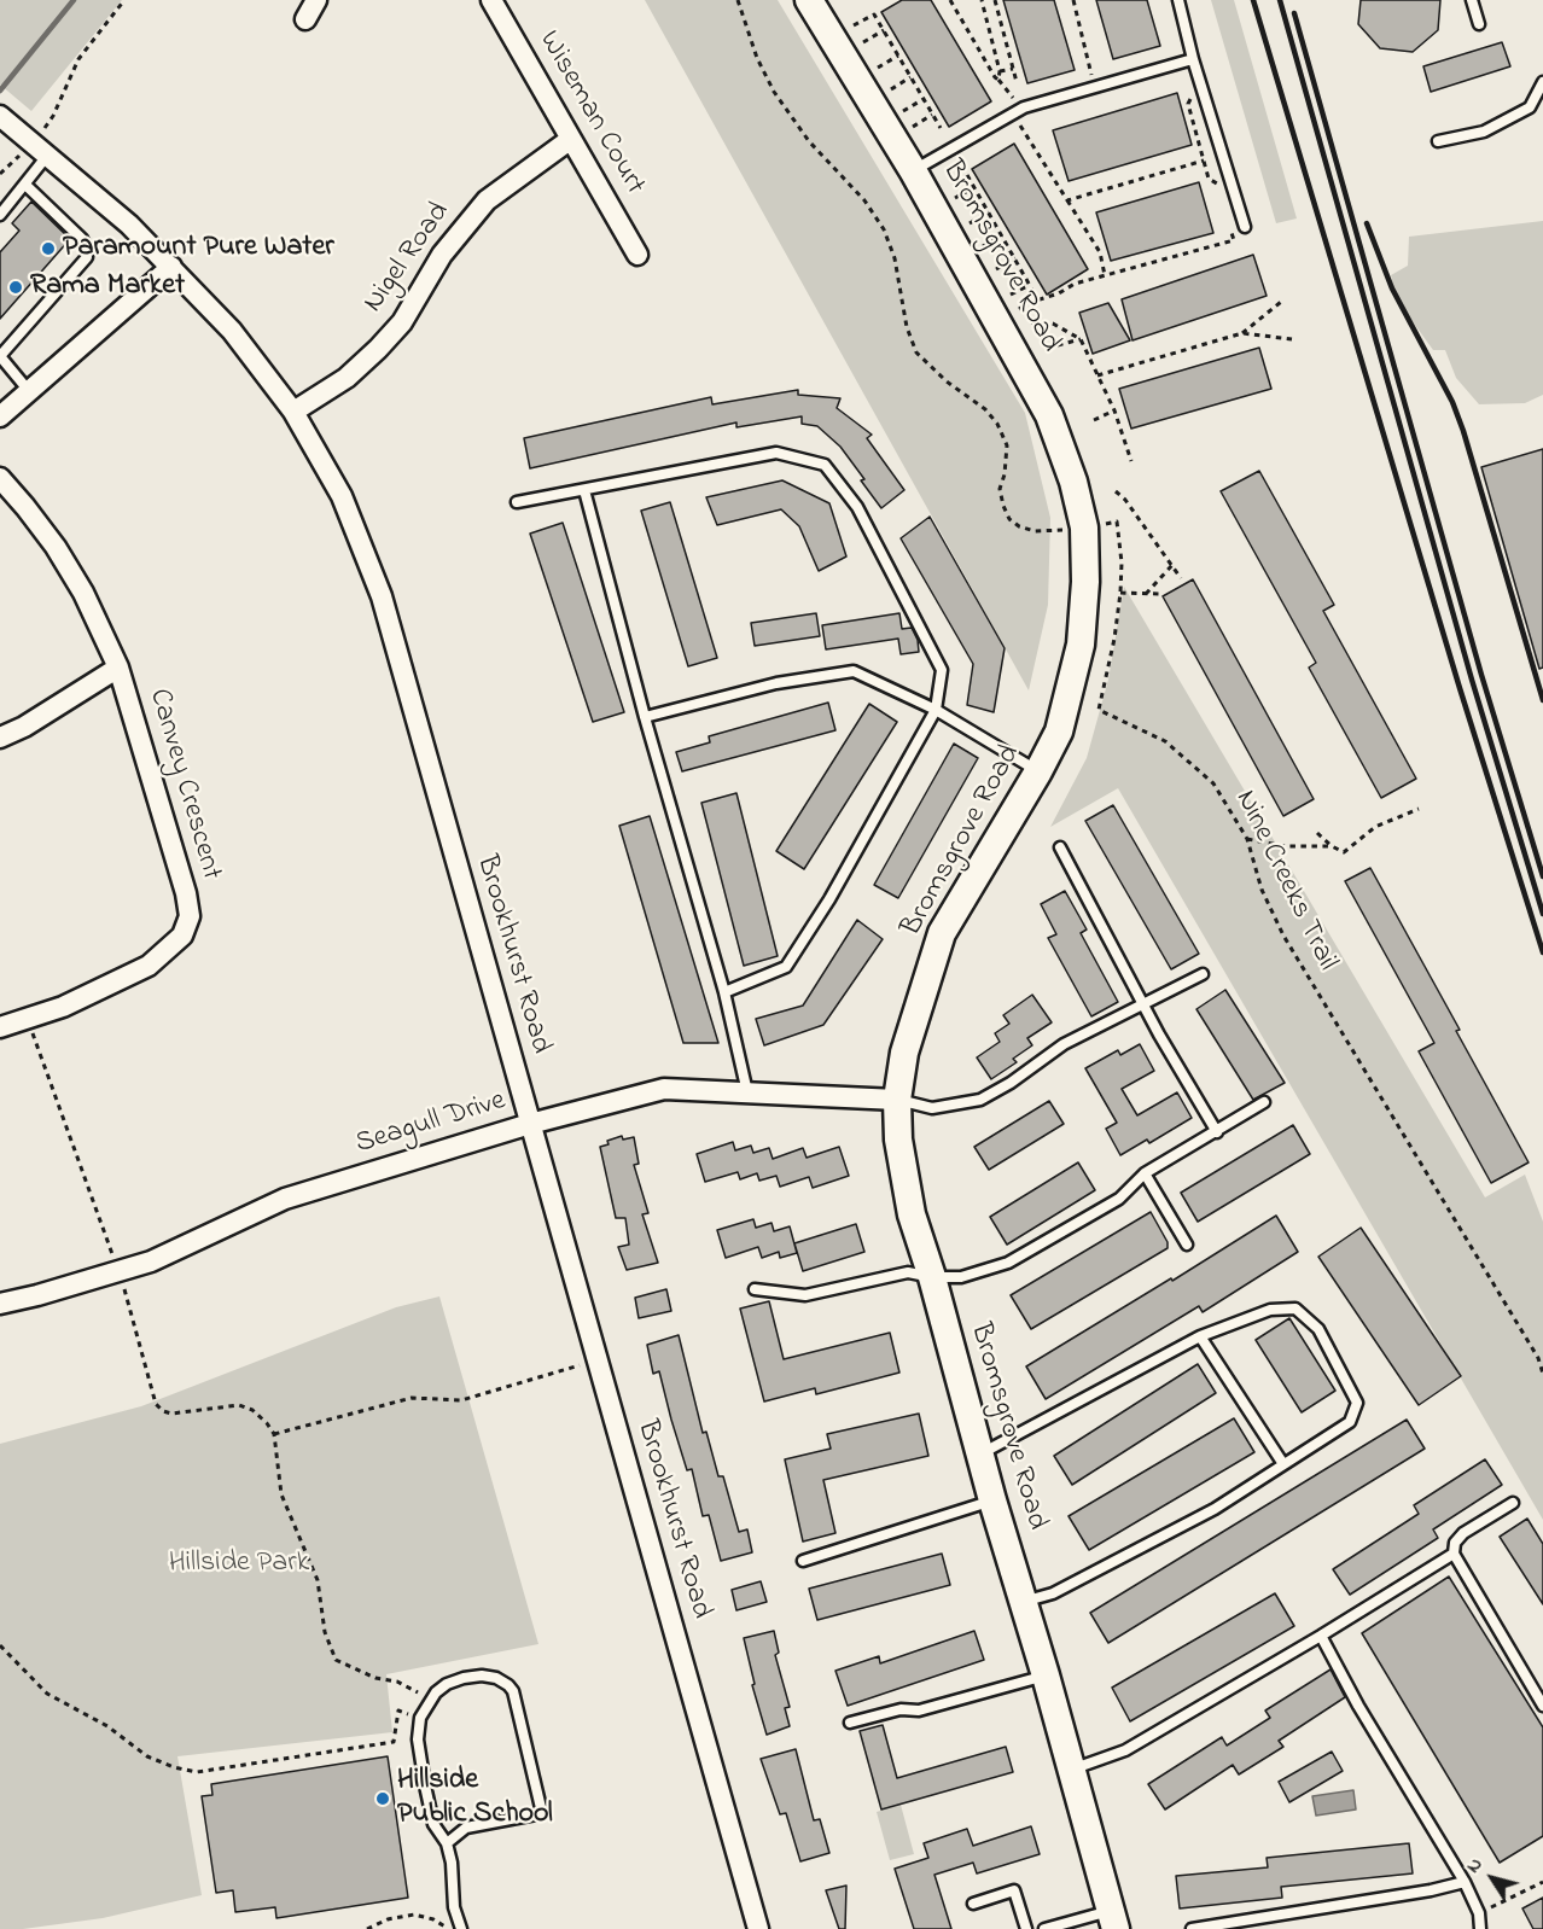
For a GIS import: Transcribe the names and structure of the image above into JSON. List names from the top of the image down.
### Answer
{
  "streets": {
    "street": [
      "Wiseman Court",
      "Bromsgrove Road",
      "Nigel Road",
      "Canvey Crescent",
      "Brookhurst Road",
      "Seagull Drive"
    ],
    "path": ["Nine Creeks Trail"]
  },
  "crossings": [
    ["Wiseman Court", "Nigel Road"],
    ["Bromsgrove Road", "Seagull Drive"],
    ["Nigel Road", "Brookhurst Road"],
    ["Brookhurst Road", "Seagull Drive"]
  ],
  "parks": ["Hillside Park"],
  "places": ["Paramount Pure Water", "Rama Market", "Hillside Public School"],
  "north": "top left"
}
